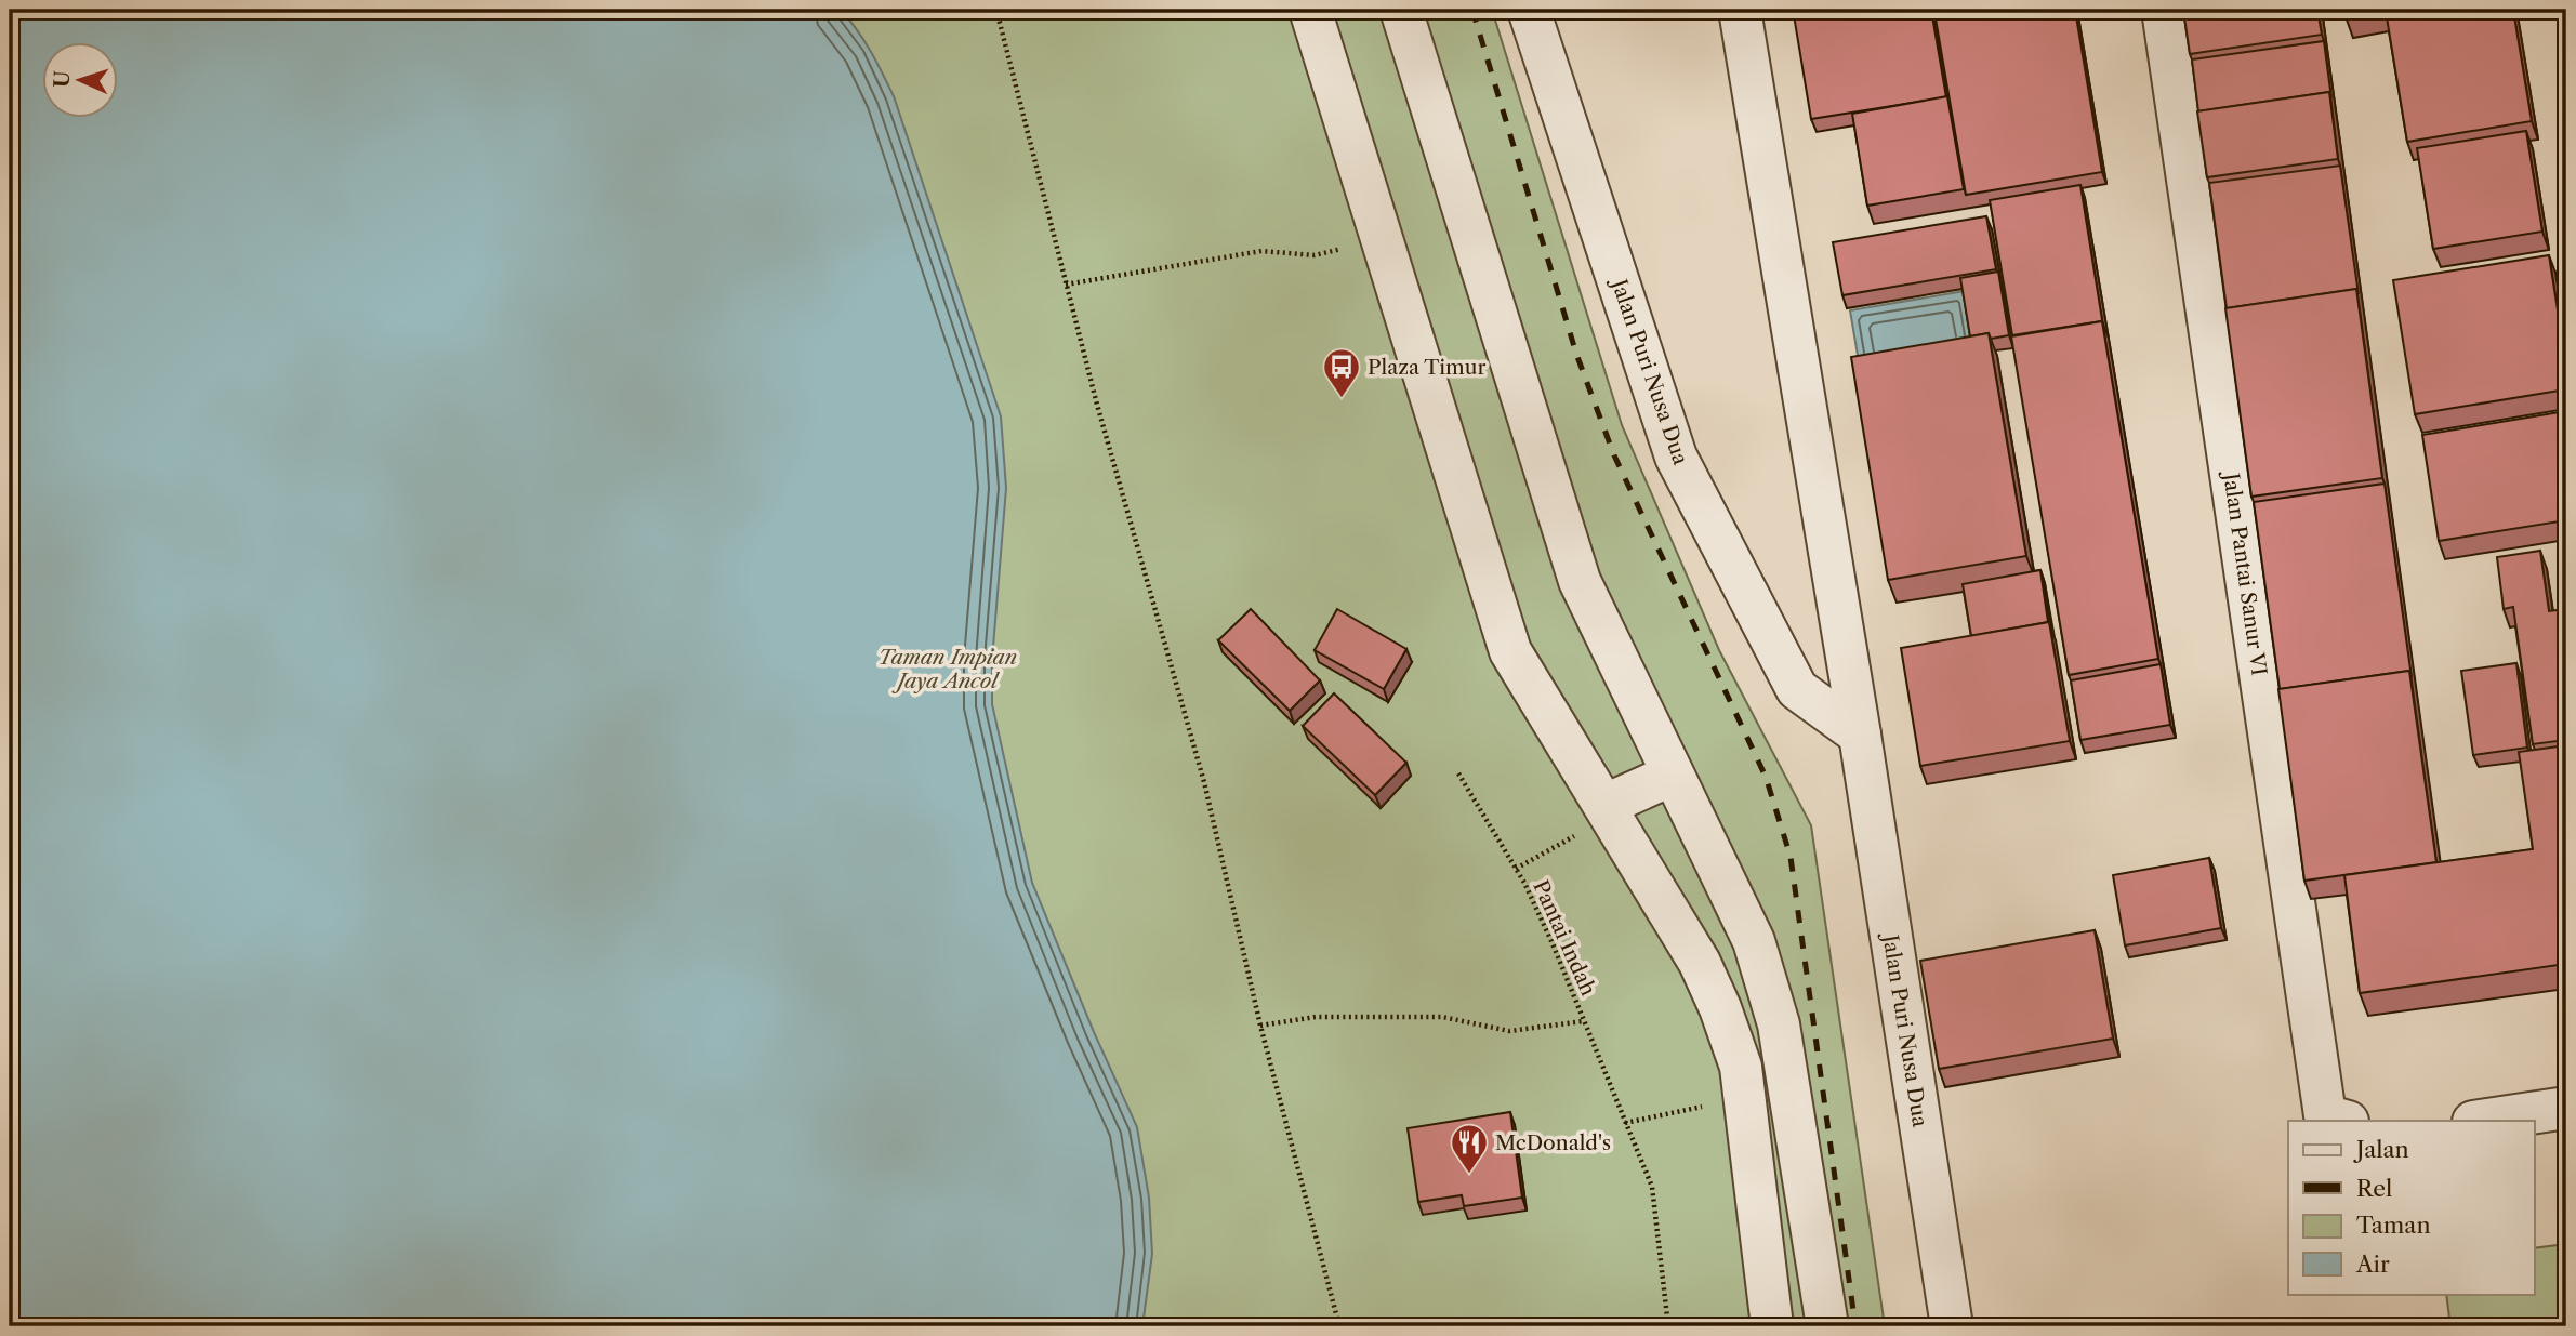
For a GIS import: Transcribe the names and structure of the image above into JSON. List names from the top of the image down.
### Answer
{
  "streets": {
    "street": ["Jalan Puri Nusa Dua", "Jalan Pantai Sanur VI"],
    "path": ["Pantai Indah"]
  },
  "parks": ["Taman Impian Jaya Ancol"],
  "places": {
    "bus stop": ["Plaza Timur"],
    "restaurant": ["McDonald's"]
  },
  "legend": [
    "Jalan",
    "Rel",
    "Taman",
    "Air"
  ],
  "north": "left"
}
